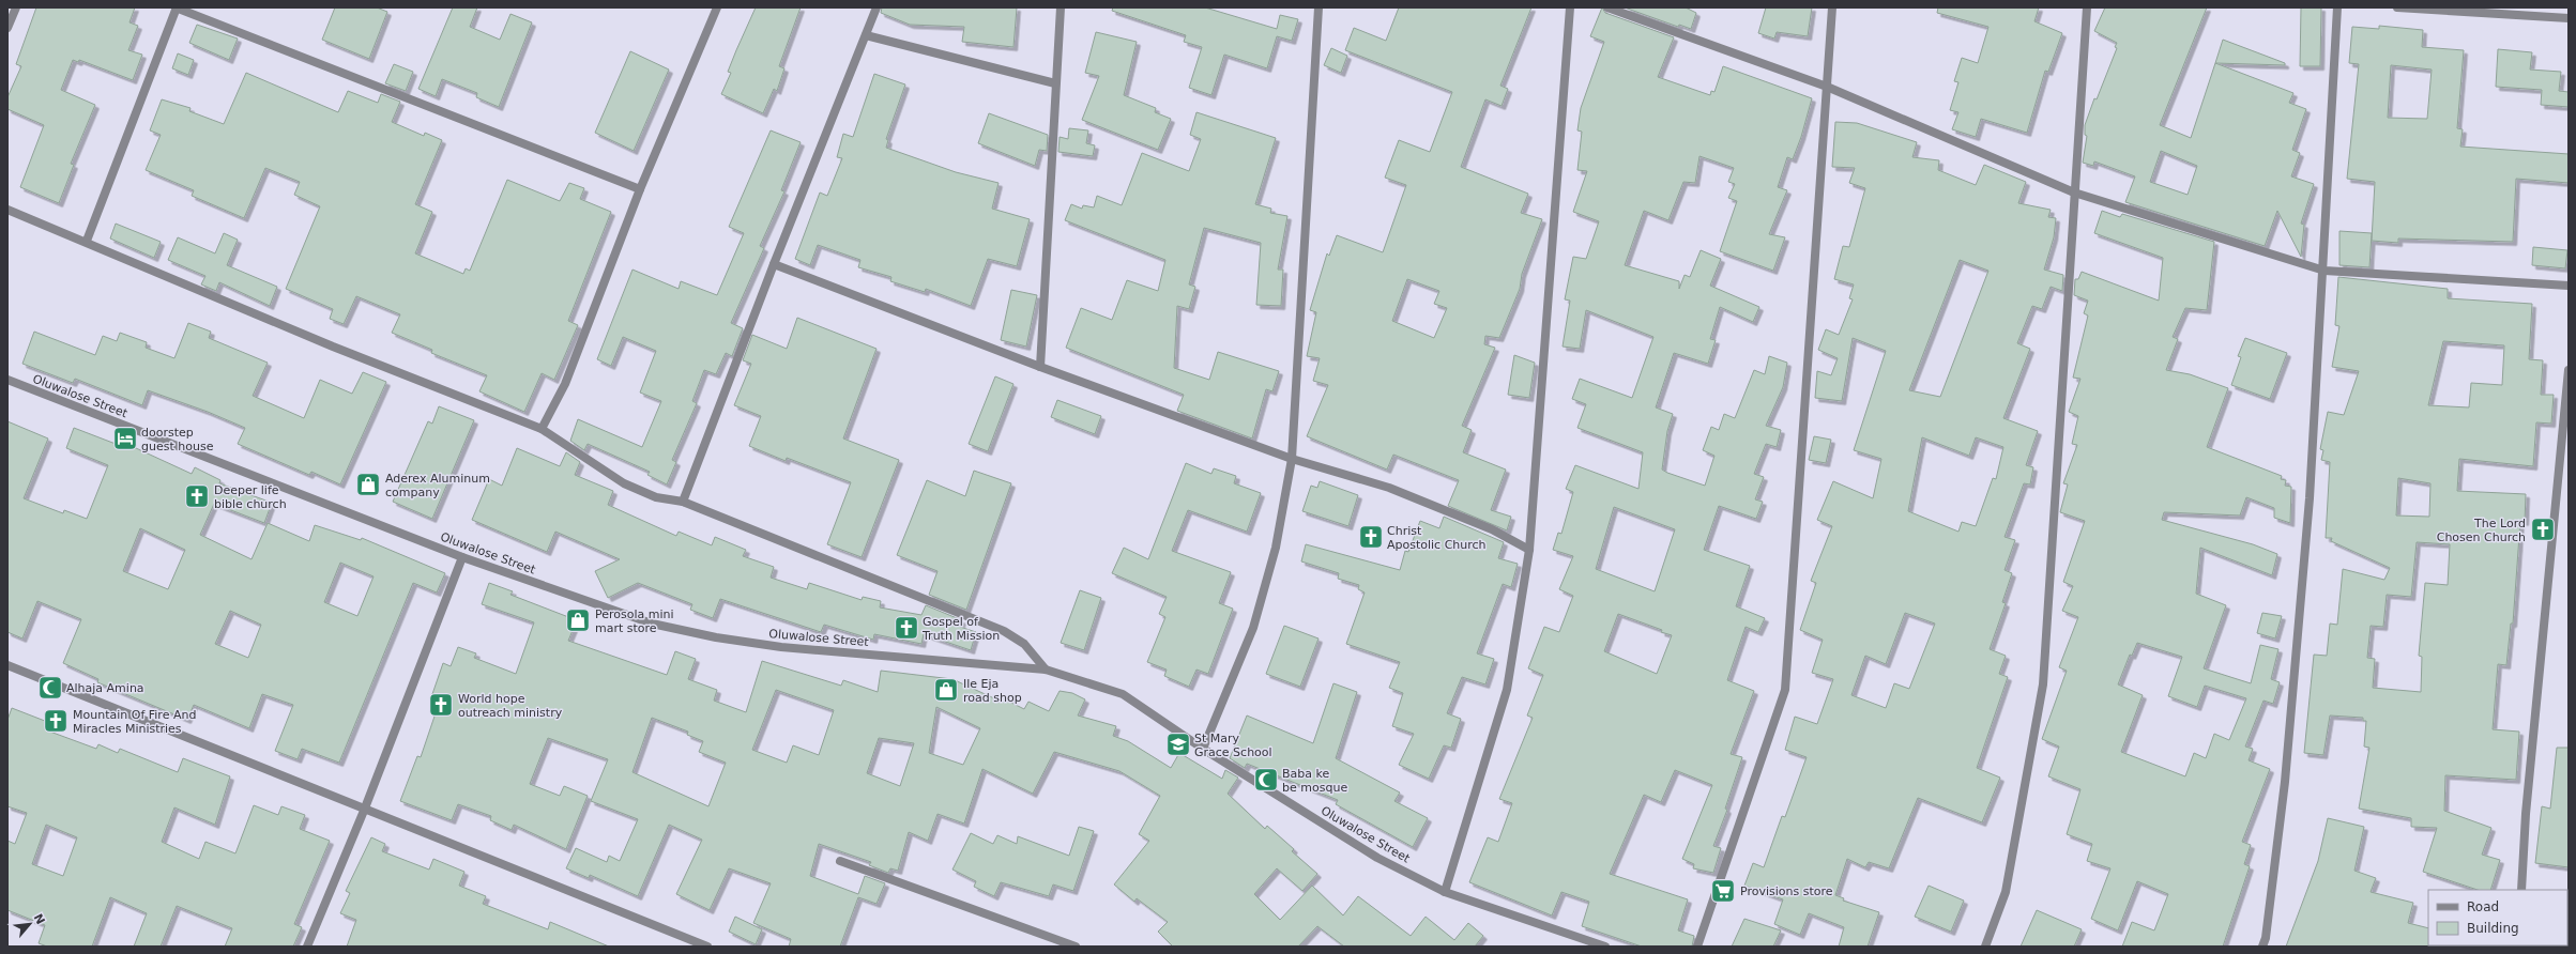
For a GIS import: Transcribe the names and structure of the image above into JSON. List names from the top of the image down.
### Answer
{
  "streets": {
    "street": ["Oluwalose Street"]
  },
  "places": {
    "hotel": ["doorstep guest house"],
    "shop": ["Aderex Aluminum company", "Perosola mini mart store", "Ile Eja road shop"],
    "church": [
      "Deeper life bible church",
      "The Lord Chosen Church",
      "Christ Apostolic Church",
      "Gospel of Truth Mission",
      "World hope outreach ministry",
      "Mountain Of Fire And Miracles Ministries"
    ],
    "mosque": ["Alhaja Amina", "Baba ke be mosque"],
    "school or university": ["St Mary Grace School"],
    "supermarket": ["Provisions store"]
  },
  "legend": ["Road", "Building"],
  "north": "top right"
}
